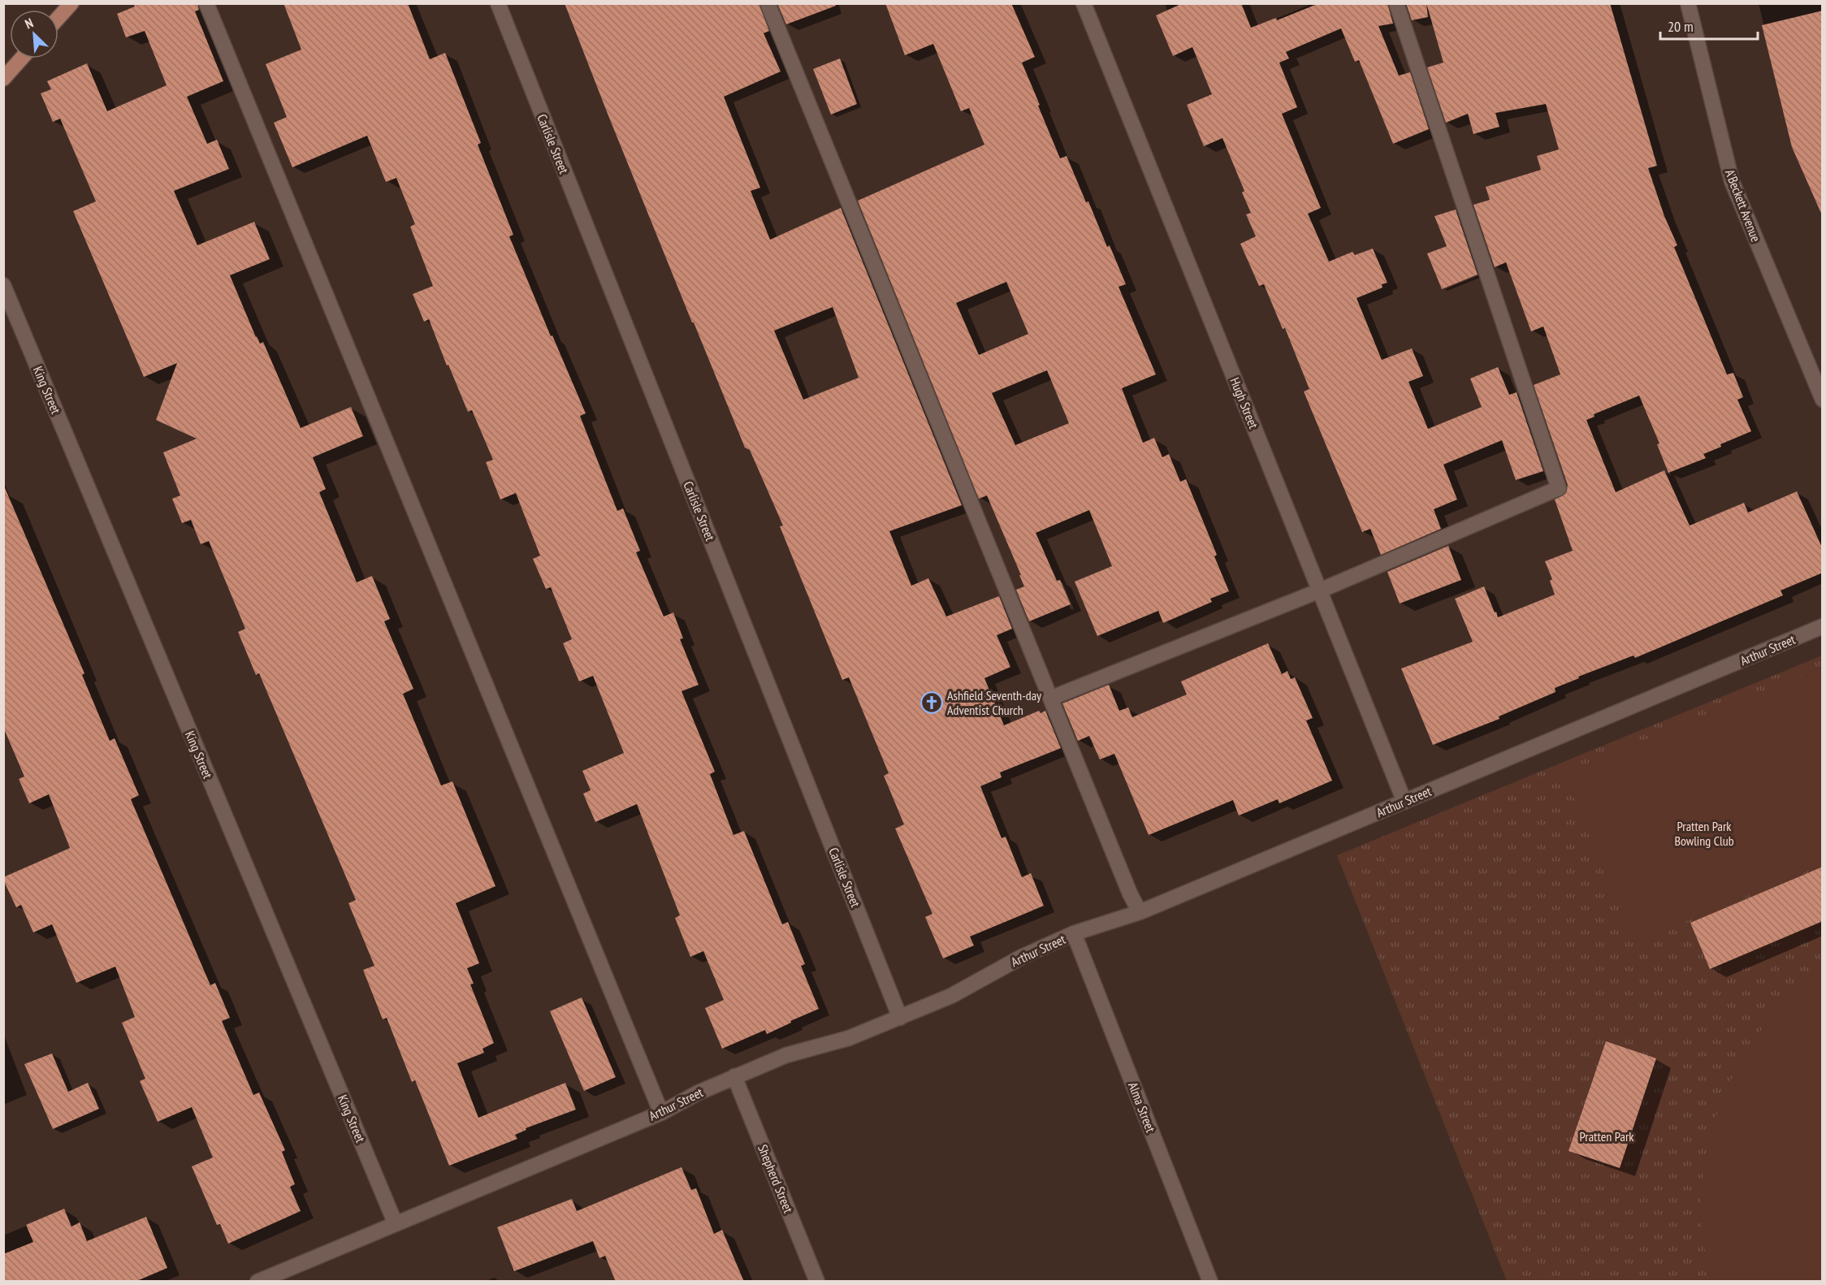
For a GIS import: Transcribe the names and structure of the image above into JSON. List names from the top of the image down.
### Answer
{
  "streets": {
    "street": [
      "Carlisle Street",
      "A'Beckett Avenue",
      "King Street",
      "Hugh Street",
      "Arthur Street",
      "Alma Street",
      "Shepherd Street"
    ]
  },
  "crossings": [
    ["Carlisle Street", "Arthur Street"],
    ["King Street", "Arthur Street"],
    ["Hugh Street", "Arthur Street"],
    ["Arthur Street", "Alma Street"],
    ["Arthur Street", "Shepherd Street"]
  ],
  "parks": ["Pratten Park Bowling Club", "Pratten Park"],
  "places": {
    "church": ["Ashfield Seventh-day Adventist Church"]
  },
  "scale_bar": "20 m",
  "north": "top left"
}
